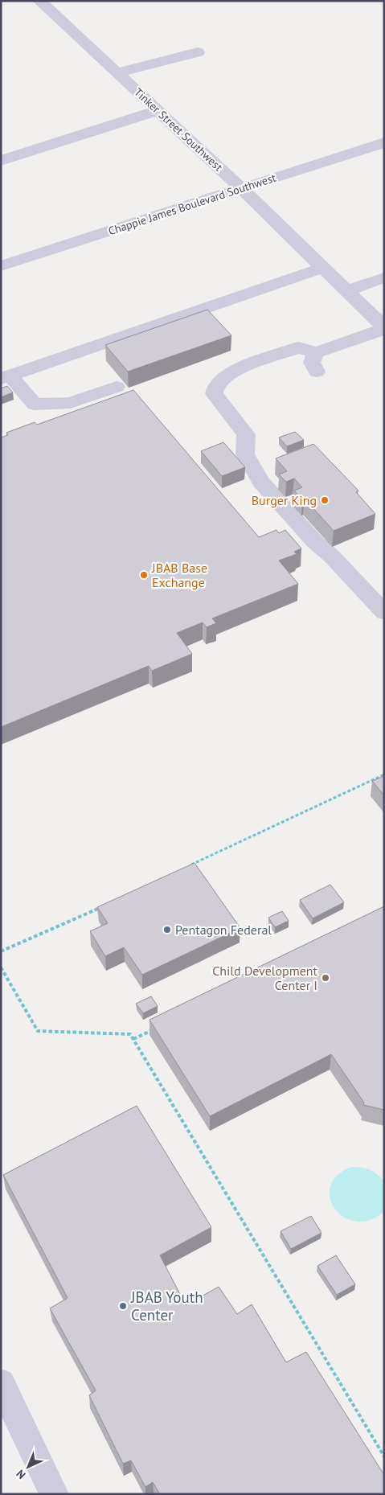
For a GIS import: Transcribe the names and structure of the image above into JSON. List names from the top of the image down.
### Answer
{
  "streets": {
    "street": ["Tinker Street Southwest", "Chappie James Boulevard Southwest"]
  },
  "crossings": [
    ["Tinker Street Southwest", "Chappie James Boulevard Southwest"]
  ],
  "places": [
    "Burger King",
    "JBAB Base Exchange",
    "Pentagon Federal",
    "Child Development Center I",
    "JBAB Youth Center"
  ],
  "north": "bottom left"
}
